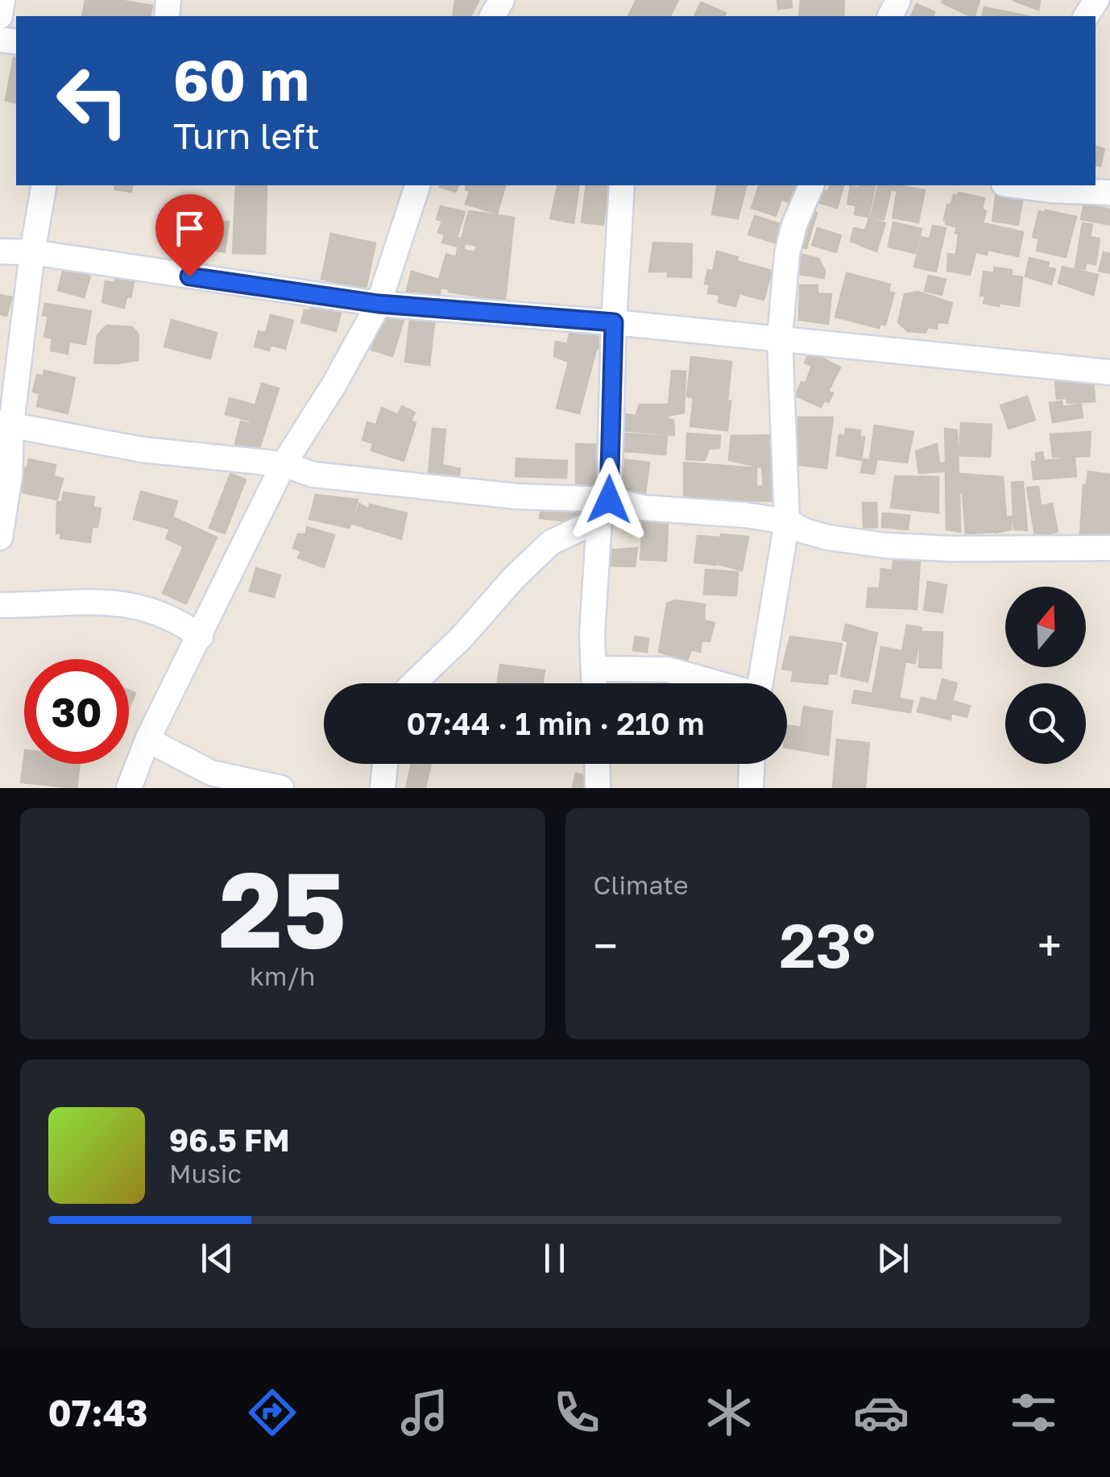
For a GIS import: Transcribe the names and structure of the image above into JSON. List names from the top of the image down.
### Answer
{
  "north": "top",
  "page": {
    "turn": ["60 m", "Turn left"],
    "limit": "30",
    "trip": "07:44 · 1 min · 210 m",
    "tile": [
      ["25", "km/h"],
      "Climate"
    ],
    "heat": ["−", "23°", "+"],
    "song": ["96.5 FM", "Music"],
    "tabs": "07:43"
  }
}
